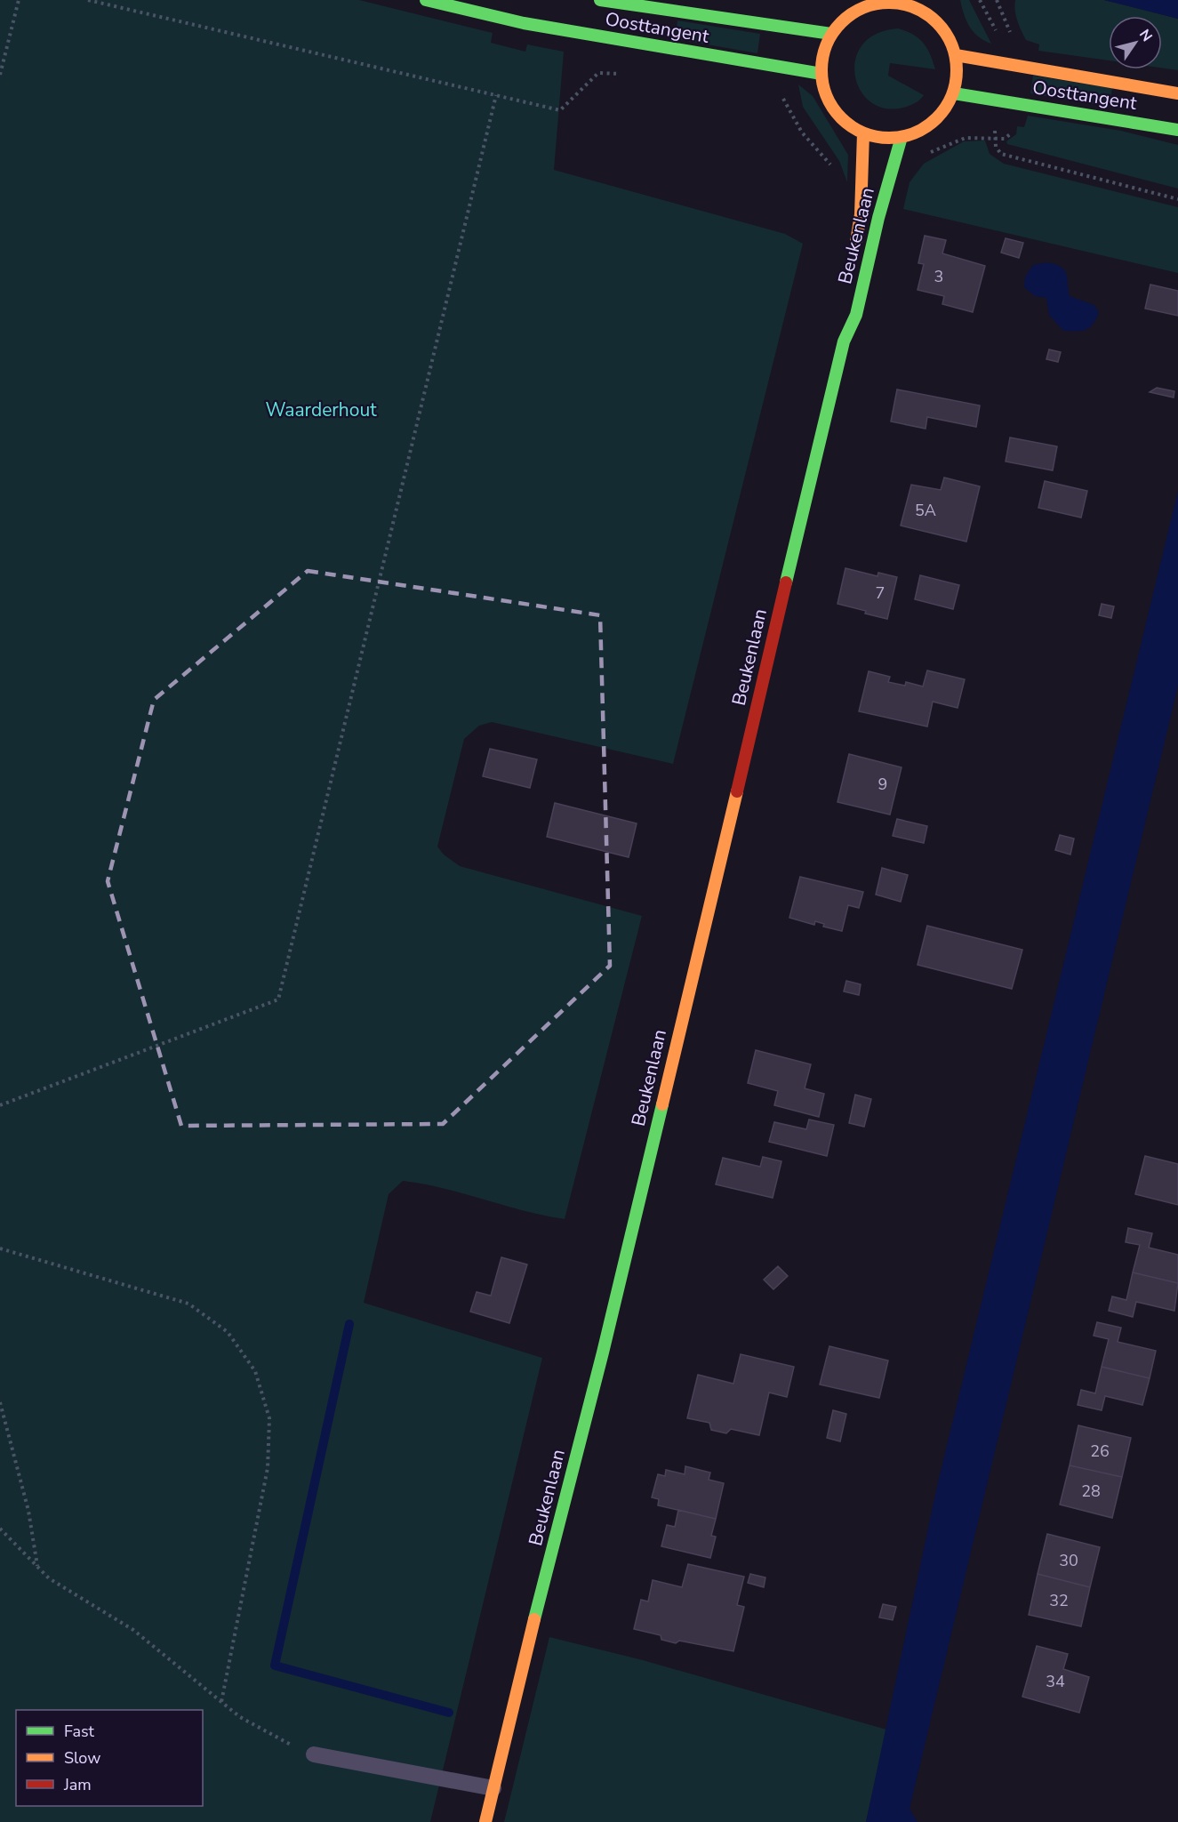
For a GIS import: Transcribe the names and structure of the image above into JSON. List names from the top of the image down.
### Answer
{
  "streets": {
    "street": ["Oosttangent", "Beukenlaan"]
  },
  "crossings": [
    ["Oosttangent", "Beukenlaan"]
  ],
  "parks": ["Waarderhout"],
  "house_numbers": [
    "3",
    "5A",
    "7",
    "9",
    "26",
    "28",
    "30",
    "32",
    "34"
  ],
  "legend": ["Fast", "Slow", "Jam"],
  "north": "top right"
}
